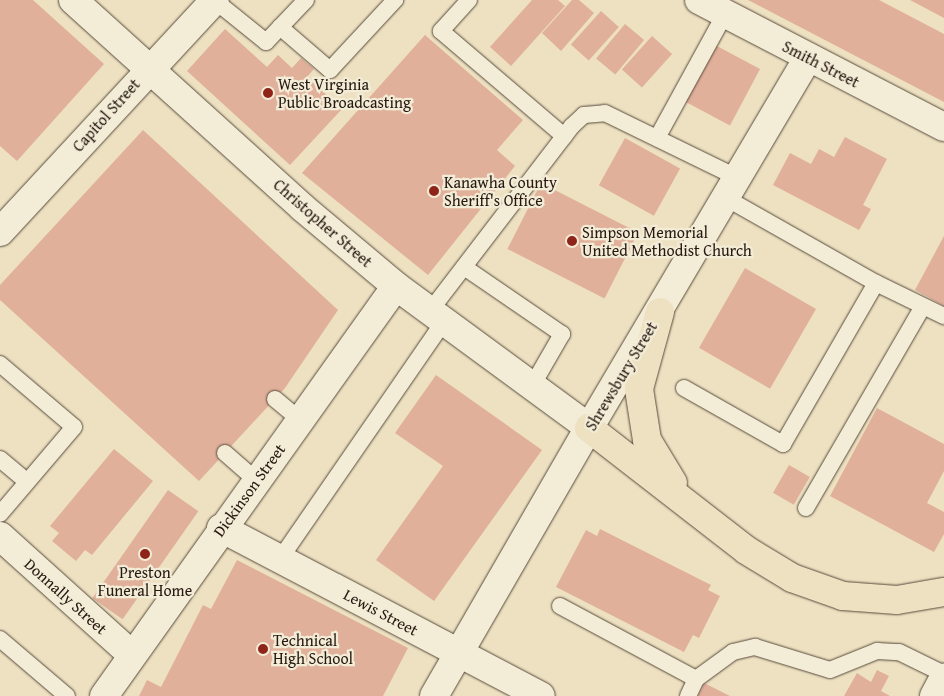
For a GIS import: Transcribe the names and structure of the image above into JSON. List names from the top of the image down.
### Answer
{
  "streets": {
    "street": [
      "Smith Street",
      "Capitol Street",
      "Christopher Street",
      "Shrewsbury Street",
      "Dickinson Street",
      "Donnally Street",
      "Lewis Street"
    ]
  },
  "crossings": [
    ["Smith Street", "Shrewsbury Street"],
    ["Capitol Street", "Christopher Street"],
    ["Christopher Street", "Shrewsbury Street"],
    ["Christopher Street", "Dickinson Street"],
    ["Shrewsbury Street", "Lewis Street"],
    ["Dickinson Street", "Donnally Street"],
    ["Dickinson Street", "Lewis Street"]
  ],
  "places": [
    "West Virginia Public Broadcasting",
    "Kanawha County Sheriff's Office",
    "Simpson Memorial United Methodist Church",
    "Preston Funeral Home",
    "Technical High School"
  ]
}
